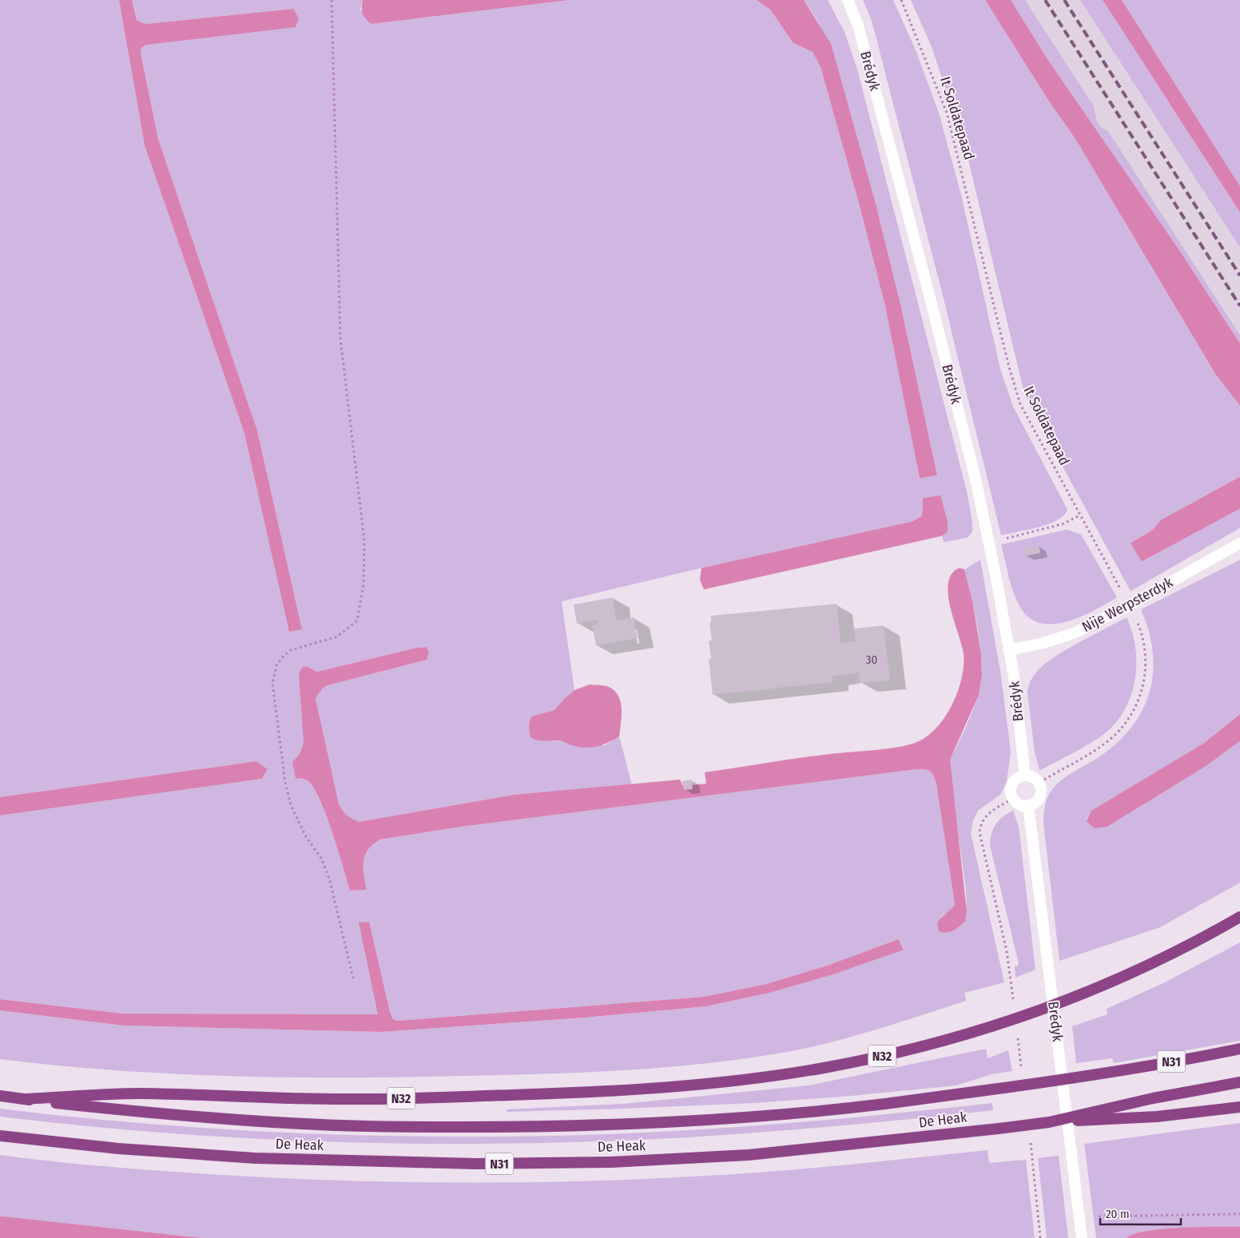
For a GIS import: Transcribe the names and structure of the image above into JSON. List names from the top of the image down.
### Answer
{
  "streets": {
    "highway": ["N32", "N31", "De Heak"],
    "street": ["Brédyk", "Nije Werpsterdyk"],
    "path": ["It Soldatepaad"]
  },
  "crossings": [
    ["Brédyk", "It Soldatepaad"],
    ["Brédyk", "Nije Werpsterdyk"],
    ["It Soldatepaad", "Nije Werpsterdyk"],
    ["N32", "De Heak"],
    ["N31", "De Heak"]
  ],
  "house_numbers": ["30"],
  "scale_bar": "20 m"
}
